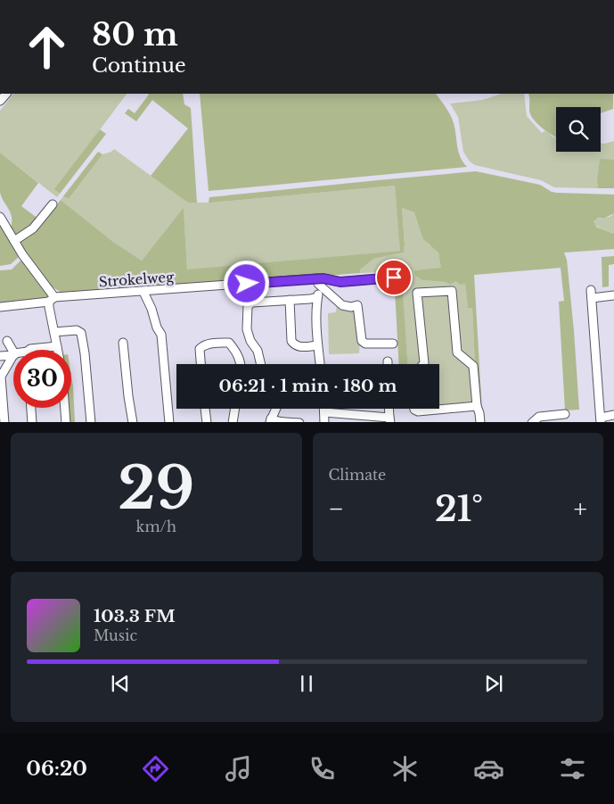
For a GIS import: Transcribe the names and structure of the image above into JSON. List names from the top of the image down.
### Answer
{
  "streets": {
    "street": ["Strokelweg"]
  },
  "page": {
    "turn": ["80 m", "Continue"],
    "limit": "30",
    "trip": "06:21 · 1 min · 180 m",
    "tile": [
      ["29", "km/h"],
      "Climate"
    ],
    "heat": ["−", "21°", "+"],
    "song": ["103.3 FM", "Music"],
    "tabs": "06:20"
  }
}
